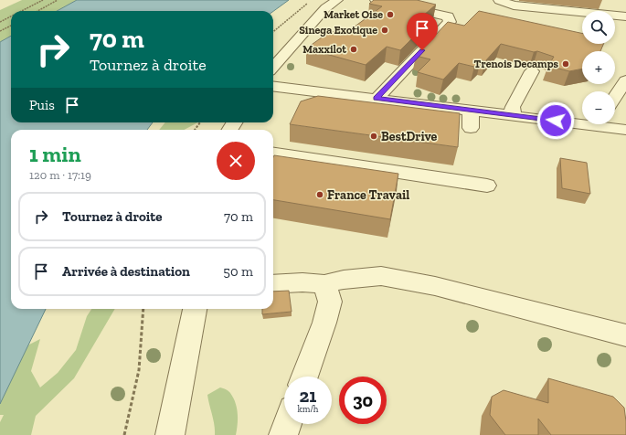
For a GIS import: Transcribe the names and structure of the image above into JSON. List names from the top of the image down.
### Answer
{
  "places": [
    "Market Oise",
    "Sinega Exotique",
    "Maxxilot",
    "Trenois Decamps",
    "BestDrive",
    "France Travail"
  ],
  "page": {
    "map_buttons": ["+", "−"],
    "turn": ["70 m", "Tournez à droite"],
    "then": "Puis",
    "heading": ["1 min", "120 m · 17:19"],
    "list": [
      {
        "name": "Tournez à droite",
        "value": "70 m"
      },
      {
        "name": "Arrivée à destination",
        "value": "50 m"
      }
    ],
    "speed": "21 km/h",
    "limit": "30"
  }
}
